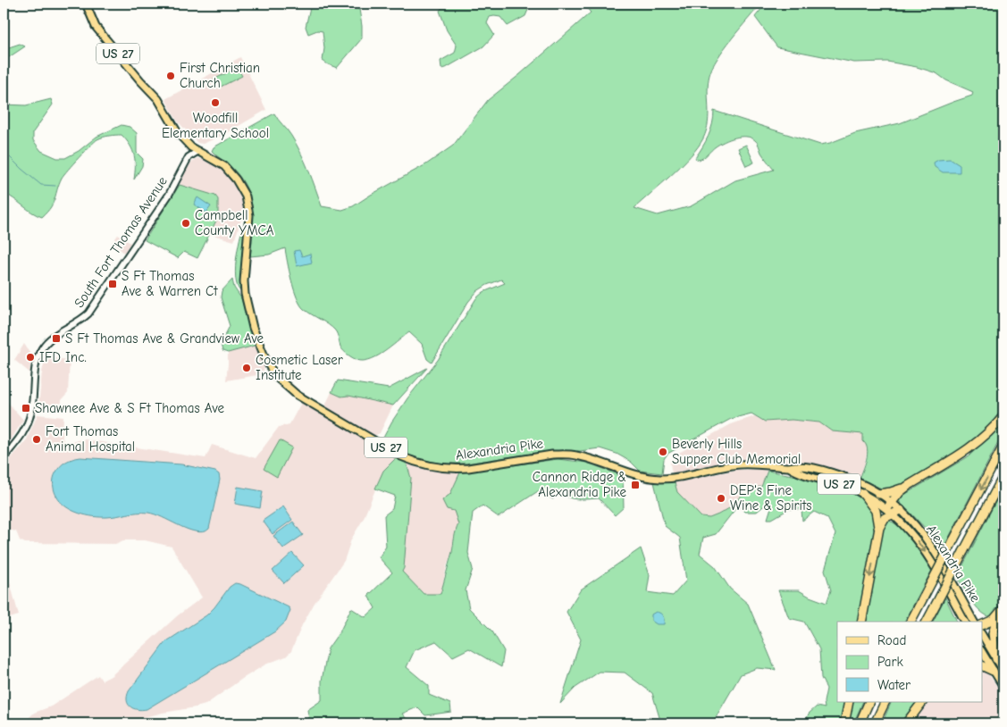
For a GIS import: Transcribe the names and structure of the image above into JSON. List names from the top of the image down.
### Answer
{
  "streets": {
    "main road": ["US 27", "South Fort Thomas Avenue", "Alexandria Pike"]
  },
  "crossings": [
    ["South Fort Thomas Avenue", "Alexandria Pike"]
  ],
  "places": {
    "other": [
      "First Christian Church",
      "Woodfill Elementary School",
      "Campbell County YMCA",
      "IFD Inc.",
      "Cosmetic Laser Institute",
      "Fort Thomas Animal Hospital",
      "Beverly Hills Supper Club Memorial",
      "DEP's Fine Wine & Spirits"
    ],
    "transit": [
      "S Ft Thomas Ave & Warren Ct",
      "S Ft Thomas Ave & Grandview Ave",
      "Shawnee Ave & S Ft Thomas Ave",
      "Cannon Ridge & Alexandria Pike"
    ]
  },
  "legend": ["Road", "Park", "Water"]
}
